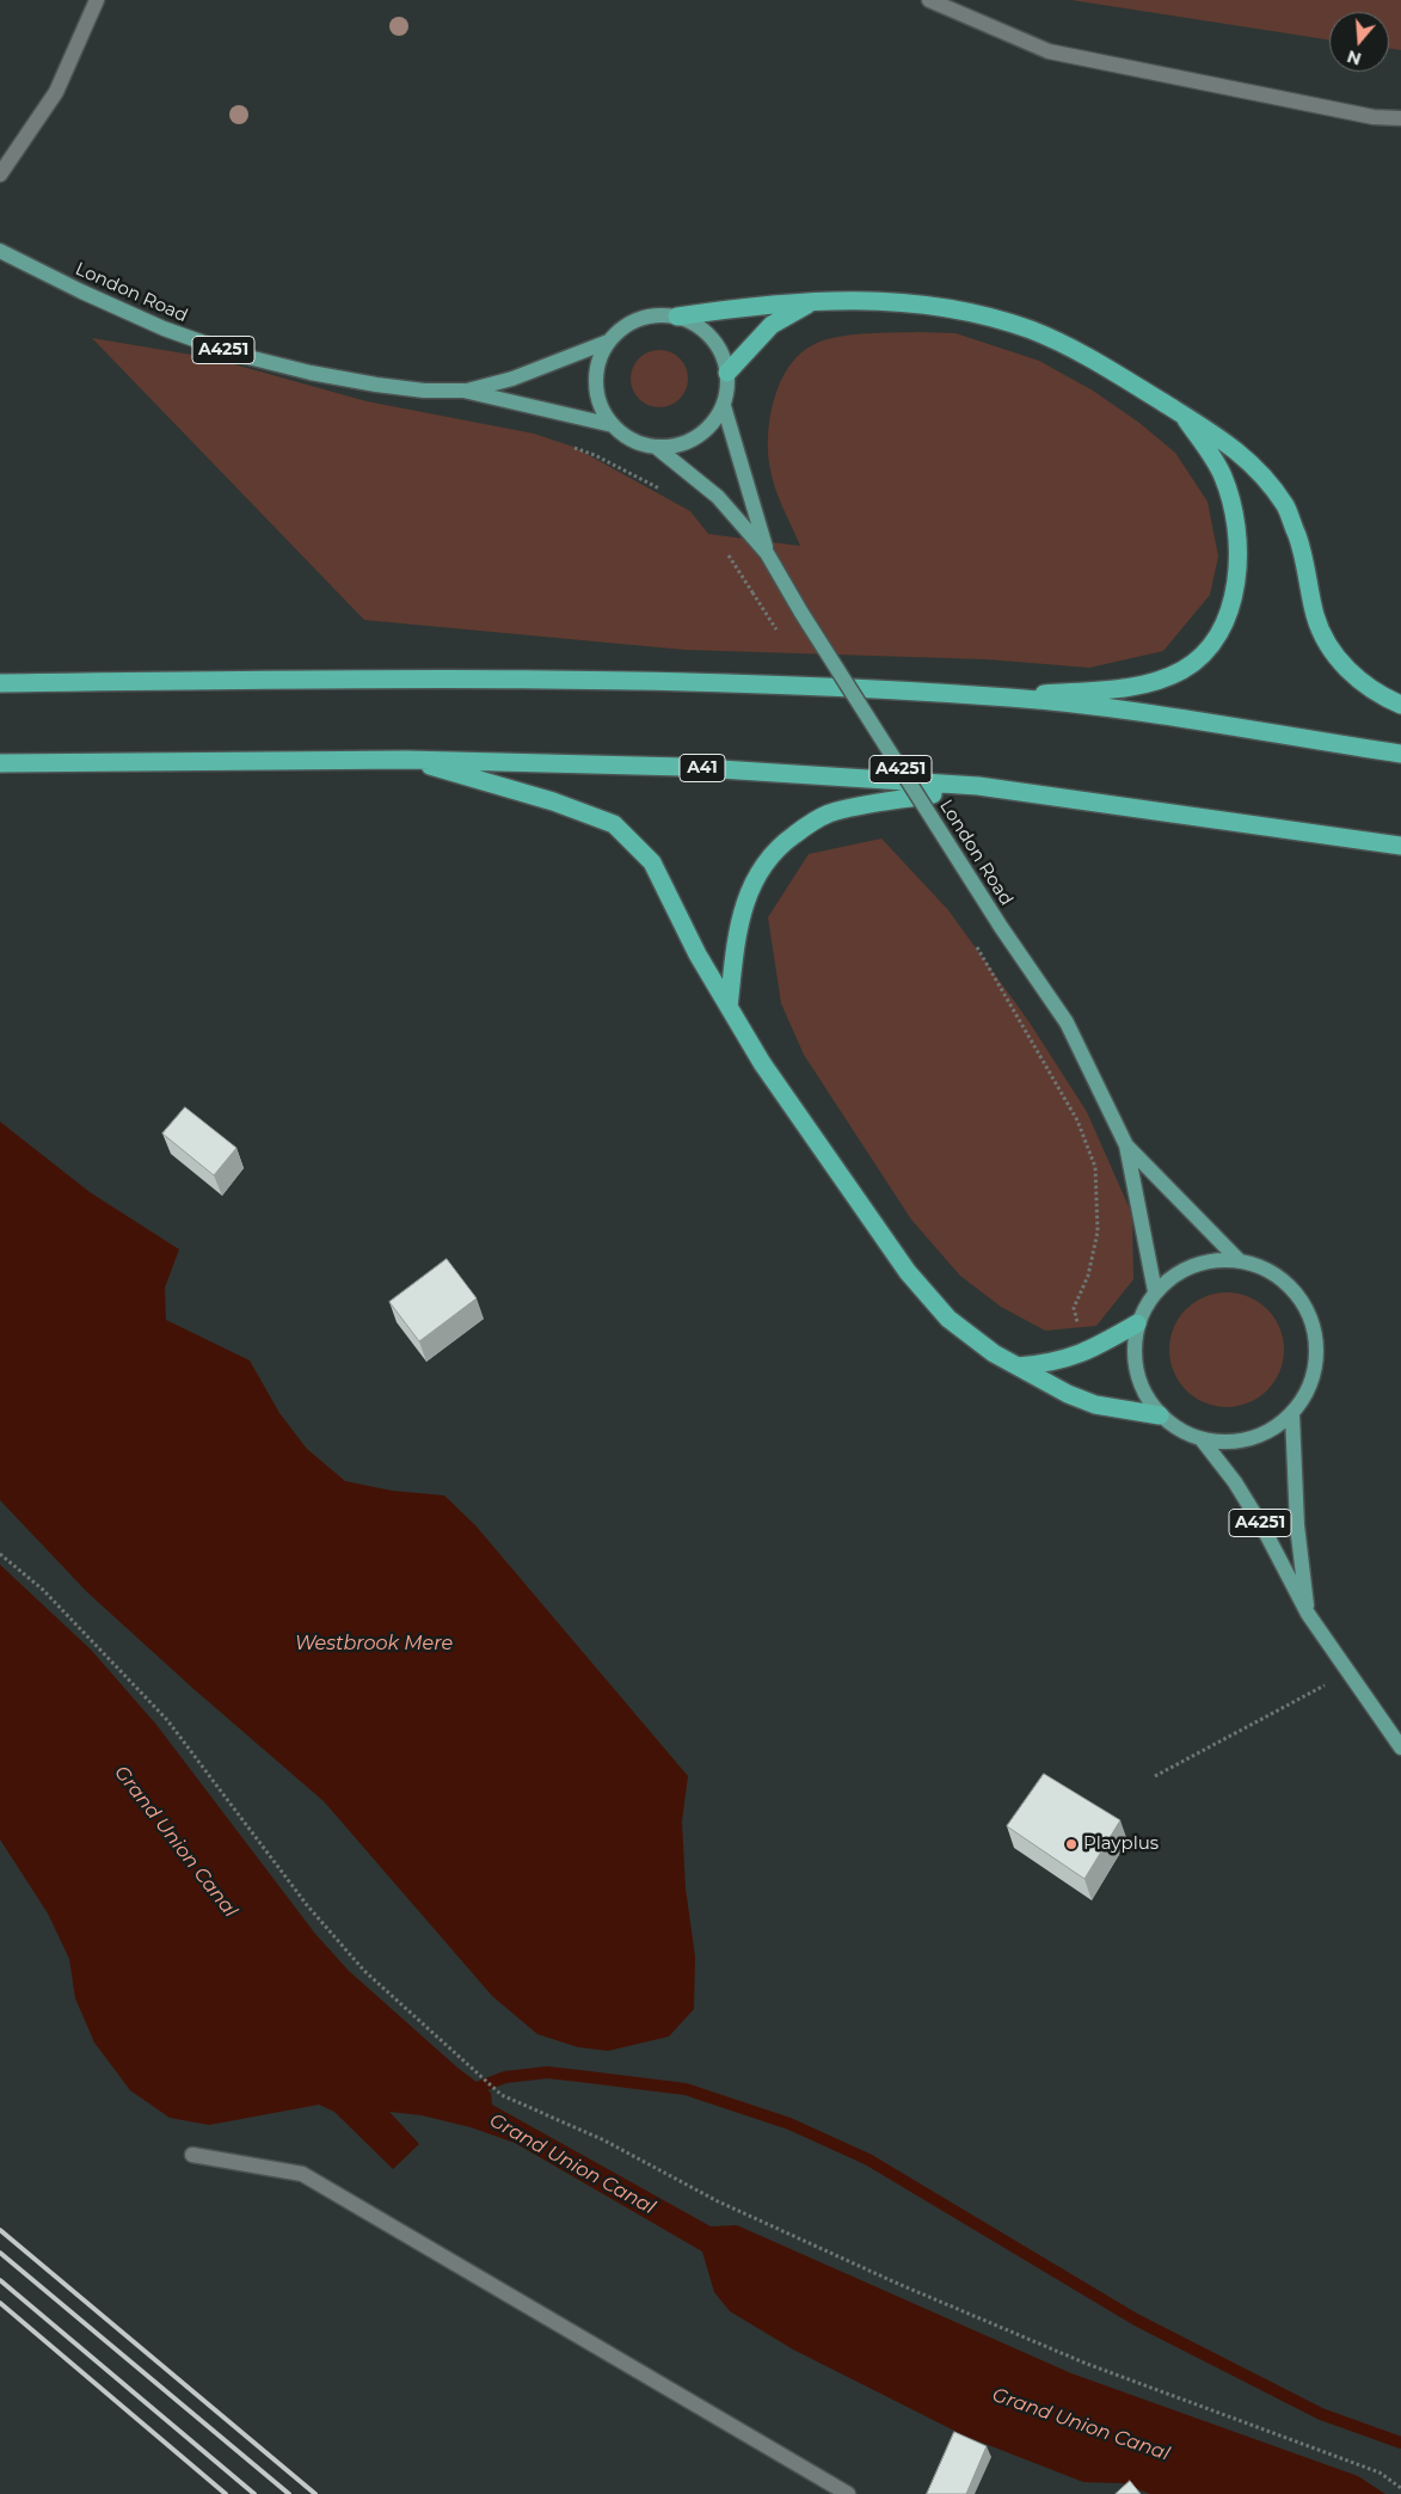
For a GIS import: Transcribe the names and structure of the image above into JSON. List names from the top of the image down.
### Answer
{
  "streets": {
    "highway": ["A41"],
    "main road": ["London Road", "A4251"]
  },
  "crossings": [
    ["London Road", "A4251"]
  ],
  "water": ["Westbrook Mere", "Grand Union Canal"],
  "places": ["Playplus"],
  "north": "bottom"
}
